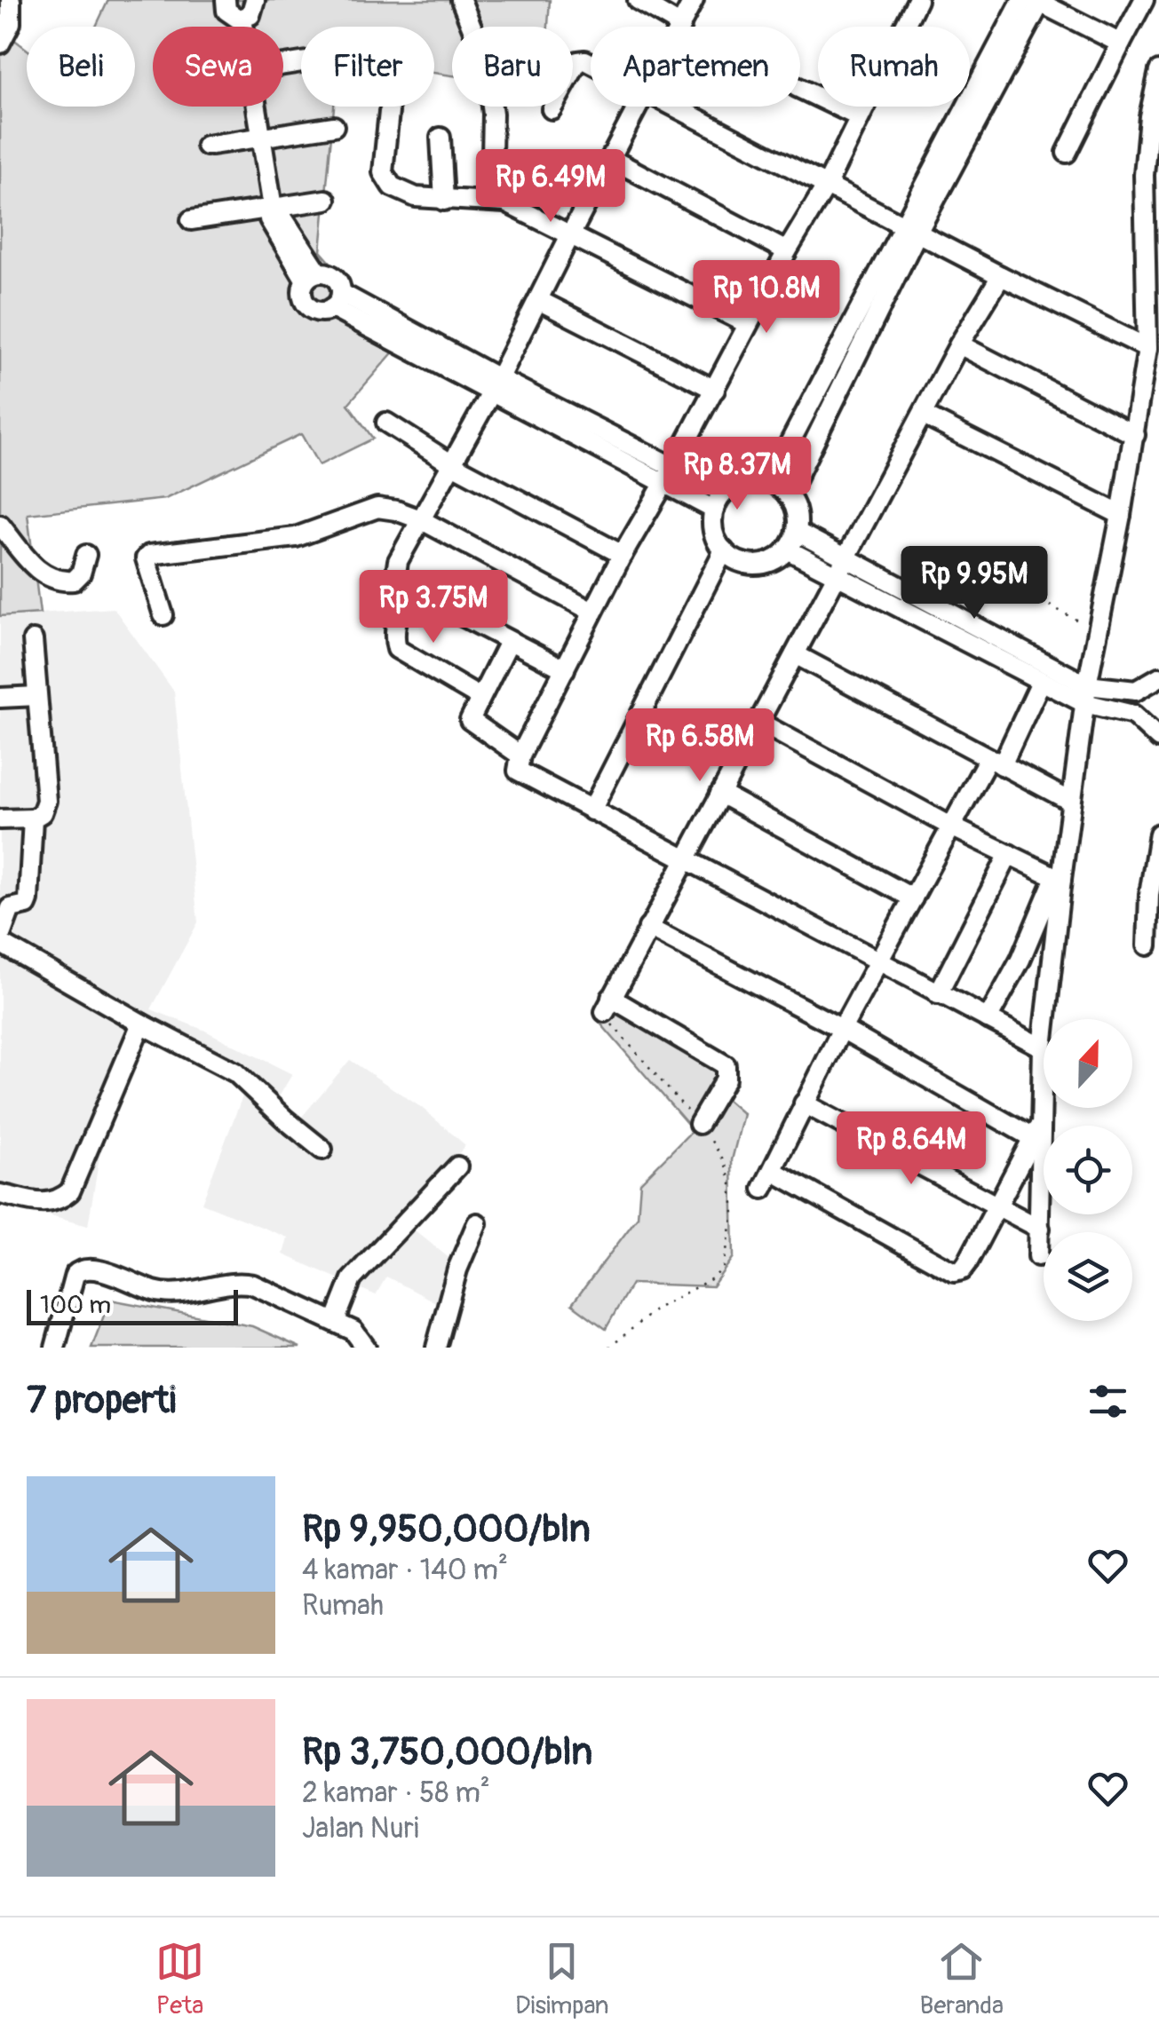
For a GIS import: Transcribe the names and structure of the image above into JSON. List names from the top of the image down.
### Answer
{
  "scale_bar": "100 m",
  "north": "top",
  "page": {
    "chip": [
      "Beli",
      "Sewa",
      "Filter",
      "Baru",
      "Apartemen",
      "Rumah"
    ],
    "price": [
      "Rp 6.49M",
      "Rp 10.8M",
      "Rp 8.37M",
      "Rp 9.95M",
      "Rp 3.75M",
      "Rp 6.58M",
      "Rp 8.64M"
    ],
    "scale": "100 m",
    "heading": "7 properti",
    "list": [
      {
        "name": "Rp 9,950,000/bln",
        "note": "4 kamar · 140 m² · Rumah"
      },
      {
        "name": "Rp 3,750,000/bln",
        "note": "2 kamar · 58 m² · Jalan Nuri"
      }
    ],
    "tabs": ["Peta", "Disimpan", "Beranda"]
  }
}
